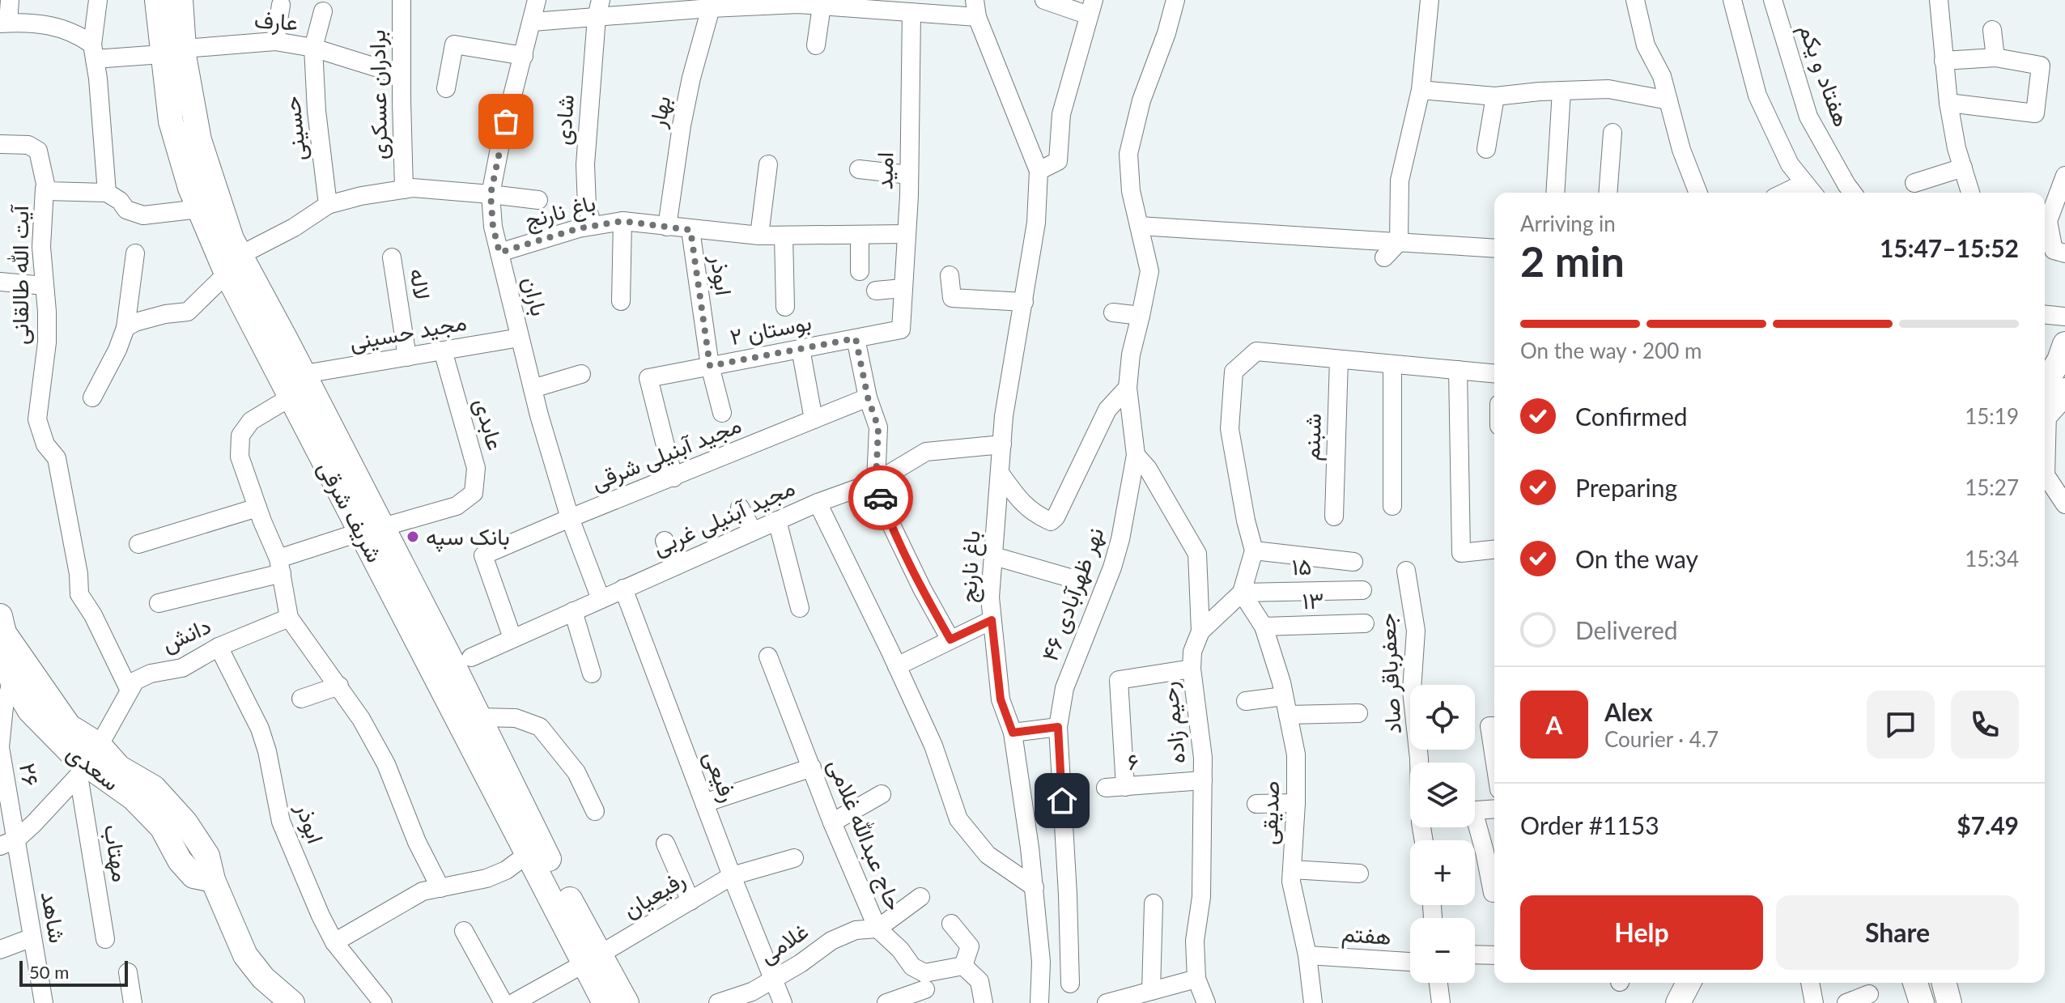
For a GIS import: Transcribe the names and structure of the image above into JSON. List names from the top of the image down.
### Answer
{
  "streets": {
    "main road": ["شریف شرقی", "سعدی"],
    "street": [
      "عارف",
      "هفتاد و یکم",
      "برادران عسکری",
      "بهار",
      "شادی",
      "حسینی",
      "امید",
      "باغ نارنج",
      "آیت الله طالقانی",
      "ابوذر",
      "لاله",
      "باران",
      "بوستان ۲",
      "مجید حسینی",
      "عابدی",
      "شبنم",
      "مجید آبنیلی شرقی",
      "مجید آبنیلی غربی",
      "۱۵",
      "نهر ظهرآبادی ۴۶",
      "۱۳",
      "دانش",
      "جعفرباقر صاد",
      "رحیم زاده",
      "۶",
      "۲۶",
      "رفیعی",
      "صدیقی",
      "حاج عبدالله غلامی",
      "مهتاب",
      "رفیعیان",
      "شاهد",
      "هفتم",
      "غلامی"
    ]
  },
  "crossings": [
    ["عارف", "برادران عسکری"],
    ["عارف", "حسینی"],
    ["عارف", "شریف شرقی"],
    ["بهار", "باغ نارنج"],
    ["شادی", "باغ نارنج"],
    ["امید", "باغ نارنج"],
    ["امید", "بوستان ۲"],
    ["باغ نارنج", "ابوذر"],
    ["باغ نارنج", "باران"],
    ["باغ نارنج", "مجید آبنیلی غربی"],
    ["آیت الله طالقانی", "دانش"],
    ["ابوذر", "بوستان ۲"],
    ["ابوذر", "دانش"],
    ["لاله", "مجید حسینی"],
    ["باران", "مجید حسینی"],
    ["باران", "مجید آبنیلی شرقی"],
    ["باران", "مجید آبنیلی غربی"],
    ["بوستان ۲", "مجید آبنیلی شرقی"],
    ["مجید حسینی", "عابدی"],
    ["مجید حسینی", "شریف شرقی"],
    ["عابدی", "شریف شرقی"],
    ["مجید آبنیلی شرقی", "مجید آبنیلی غربی"],
    ["شریف شرقی", "رفیعیان"],
    ["مجید آبنیلی غربی", "رفیعی"],
    ["۱۵", "صدیقی"],
    ["نهر ظهرآبادی ۴۶", "رحیم زاده"],
    ["۱۳", "صدیقی"],
    ["دانش", "سعدی"],
    ["دانش", "۲۶"],
    ["دانش", "مهتاب"],
    ["دانش", "شاهد"],
    ["رحیم زاده", "۶"],
    ["سعدی", "۲۶"],
    ["سعدی", "مهتاب"],
    ["۲۶", "شاهد"],
    ["رفیعی", "رفیعیان"],
    ["رفیعی", "غلامی"],
    ["صدیقی", "هفتم"],
    ["حاج عبدالله غلامی", "غلامی"]
  ],
  "places": ["بانک سپه"],
  "scale_bar": "50 m",
  "page": {
    "heading": ["2 min", "Arriving in", "15:47–15:52"],
    "panel": [
      "Alex",
      "Courier · 4.7",
      "Order #1153",
      "$7.49"
    ],
    "bar": "On the way · 200 m",
    "list": [
      ["Confirmed", "15:19"],
      ["Preparing", "15:27"],
      ["On the way", "15:34"],
      "Delivered"
    ],
    "map_buttons": ["+", "−"],
    "round": "A",
    "buttons": ["Help", "Share"],
    "scale": "50 m"
  }
}
